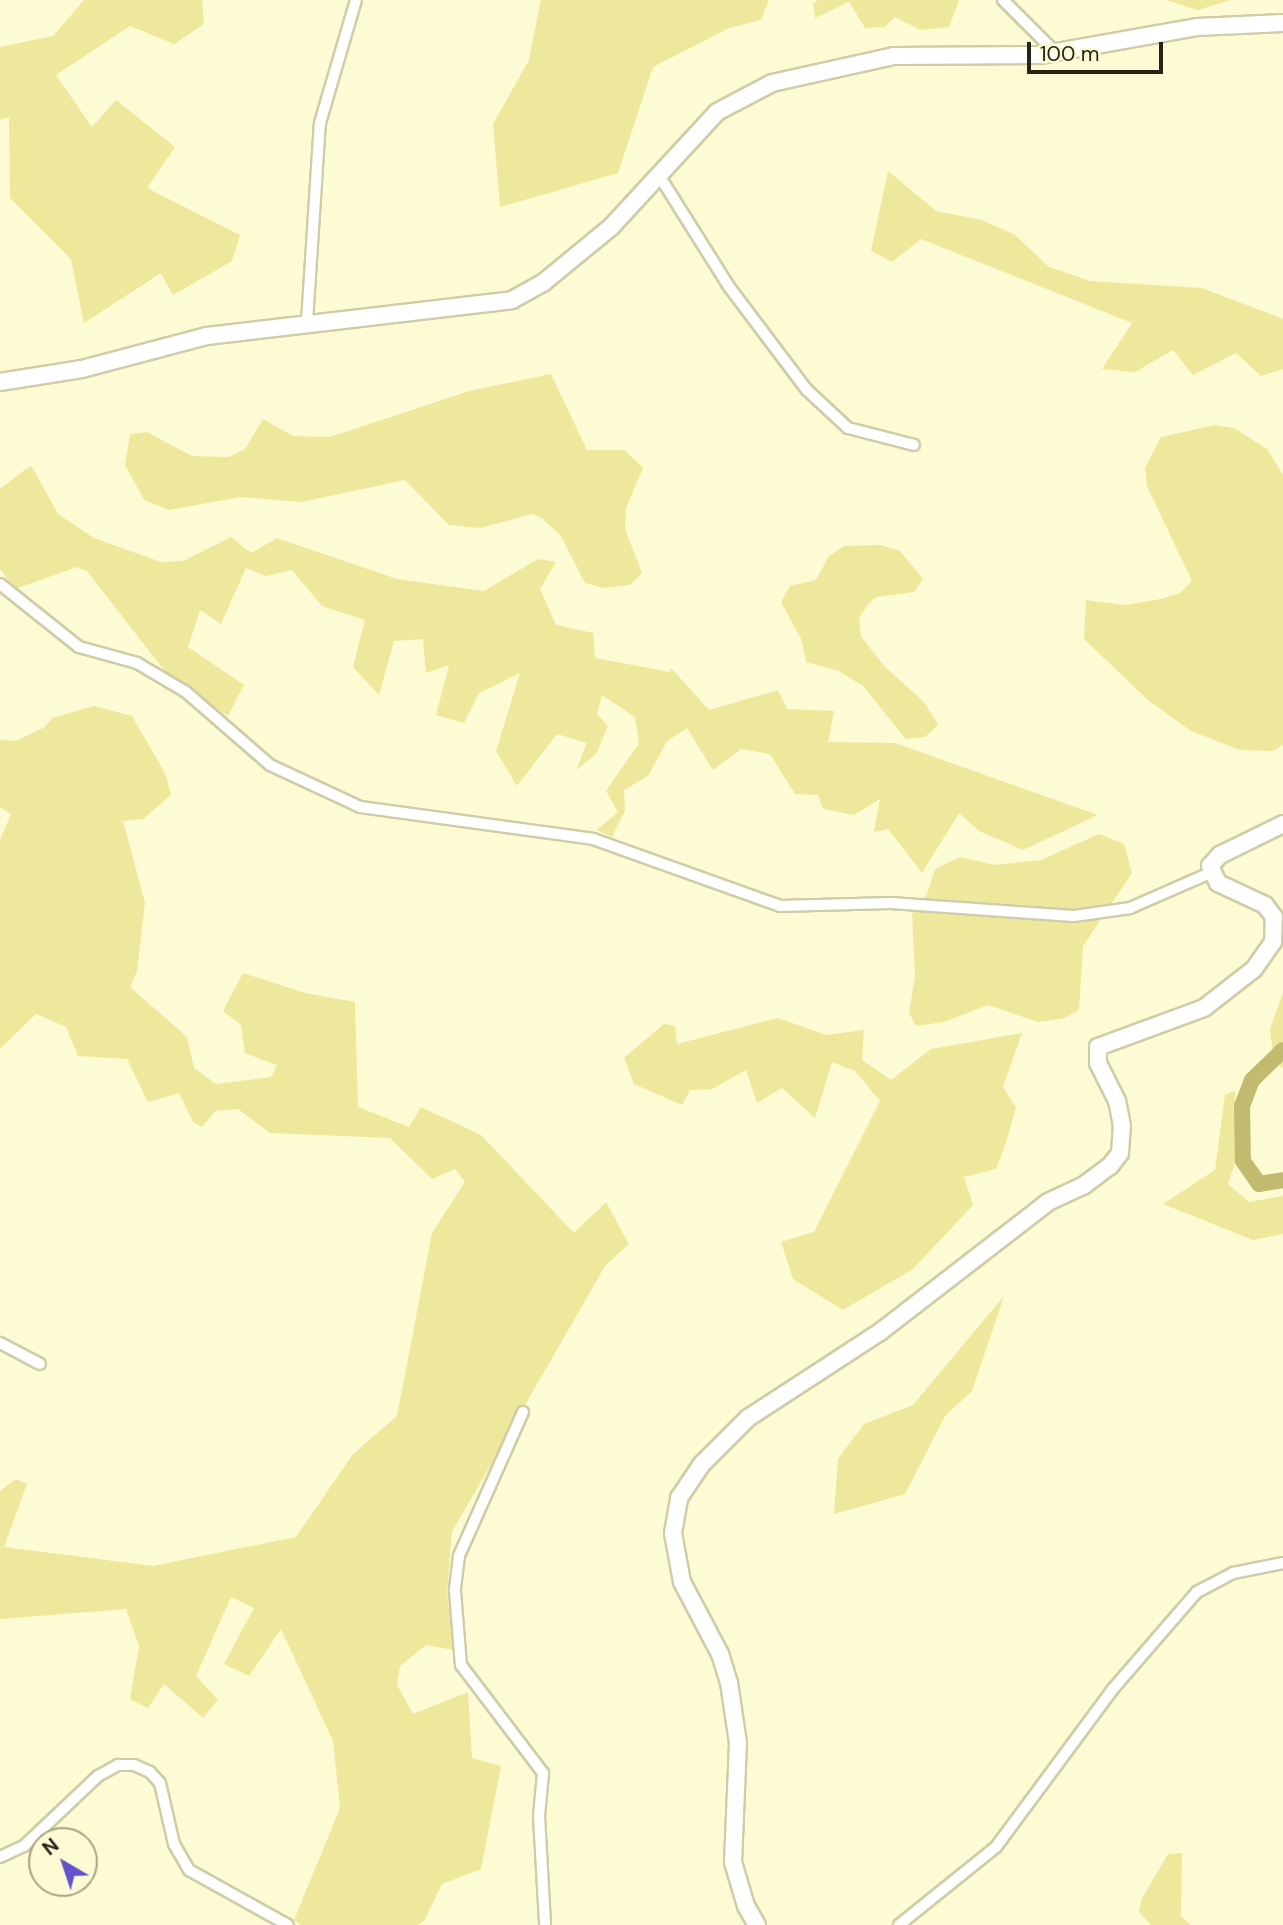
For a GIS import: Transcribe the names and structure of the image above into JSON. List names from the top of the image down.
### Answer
{
  "scale_bar": "100 m",
  "north": "top left"
}
